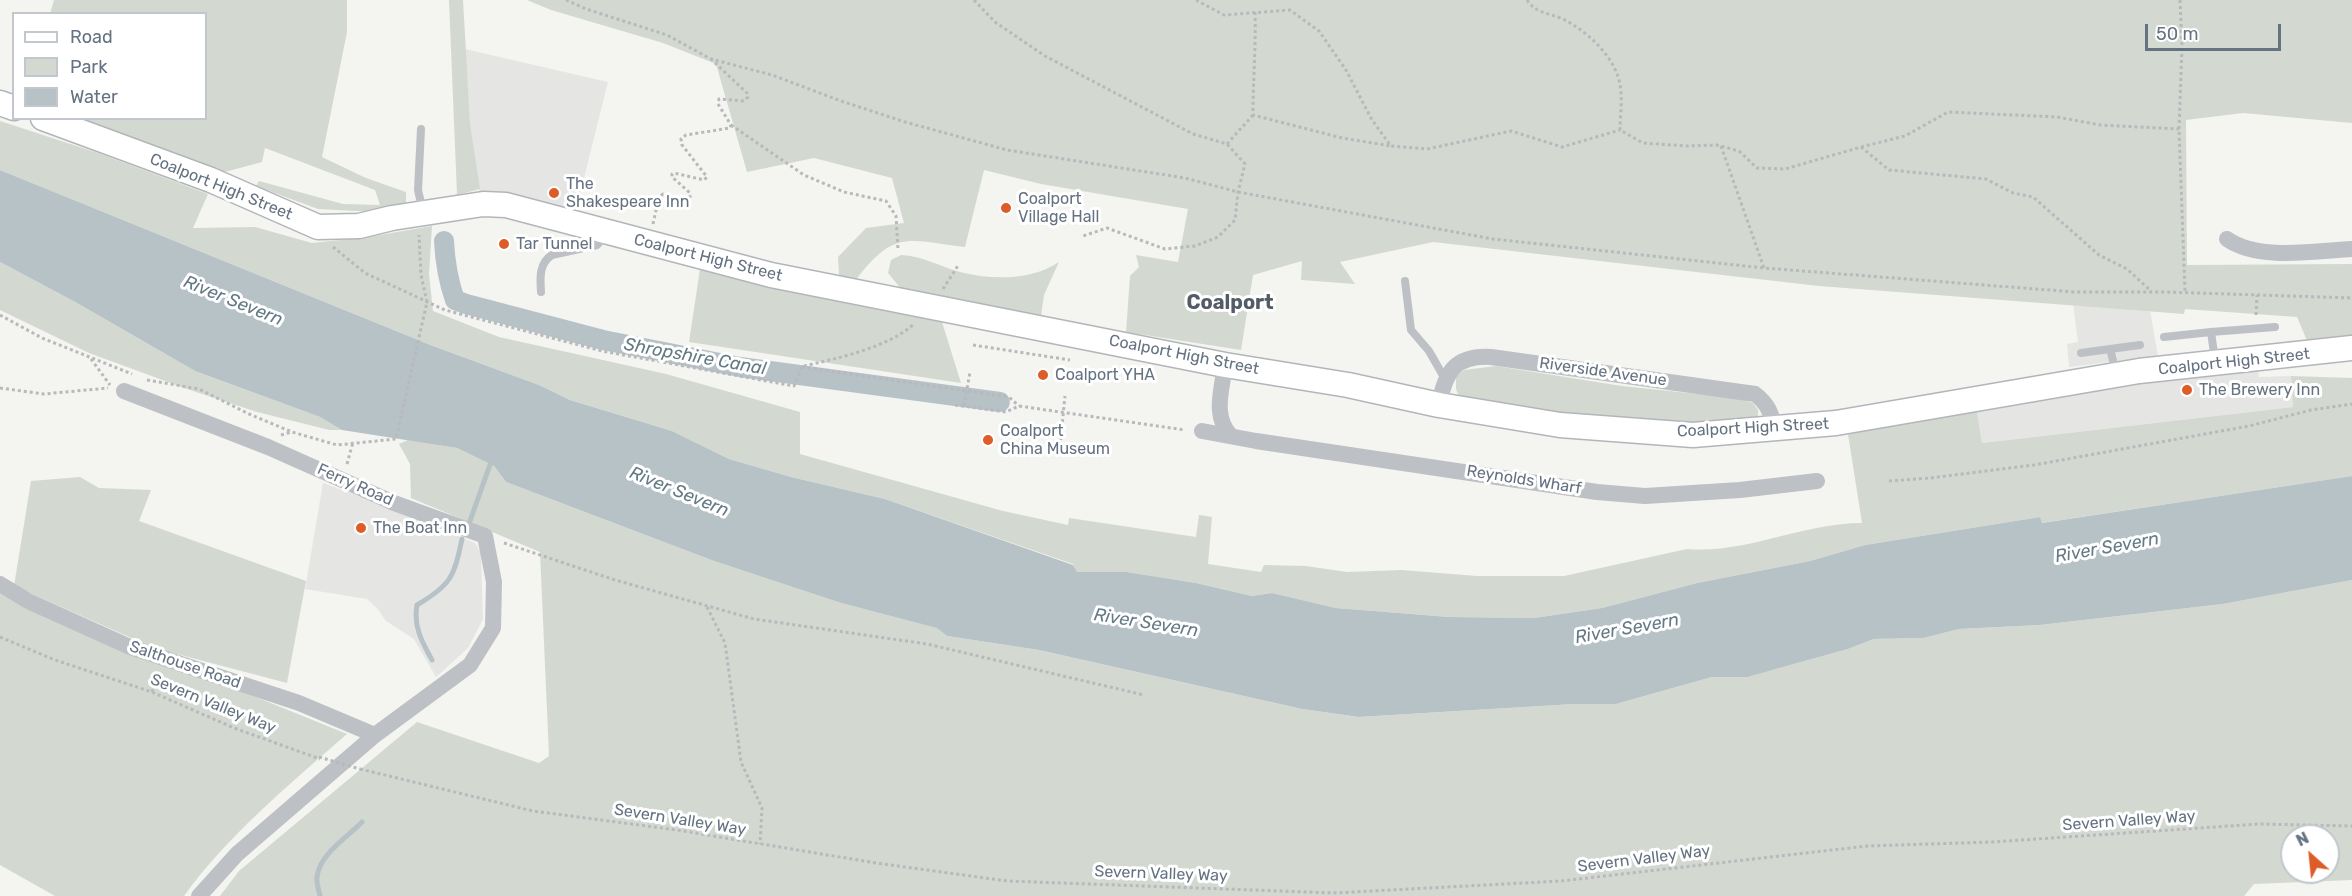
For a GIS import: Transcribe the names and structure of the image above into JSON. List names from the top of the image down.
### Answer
{
  "streets": {
    "street": [
      "Coalport High Street",
      "Riverside Avenue",
      "Reynolds Wharf",
      "Ferry Road",
      "Salthouse Road"
    ],
    "path": ["Severn Valley Way"]
  },
  "crossings": [
    ["Coalport High Street", "Riverside Avenue"]
  ],
  "districts": ["Coalport"],
  "water": ["River Severn", "Shropshire Canal"],
  "places": [
    "The Shakespeare Inn",
    "Coalport Village Hall",
    "Tar Tunnel",
    "Coalport YHA",
    "The Brewery Inn",
    "Coalport China Museum",
    "The Boat Inn"
  ],
  "legend": ["Road", "Park", "Water"],
  "scale_bar": "50 m",
  "north": "top left"
}
